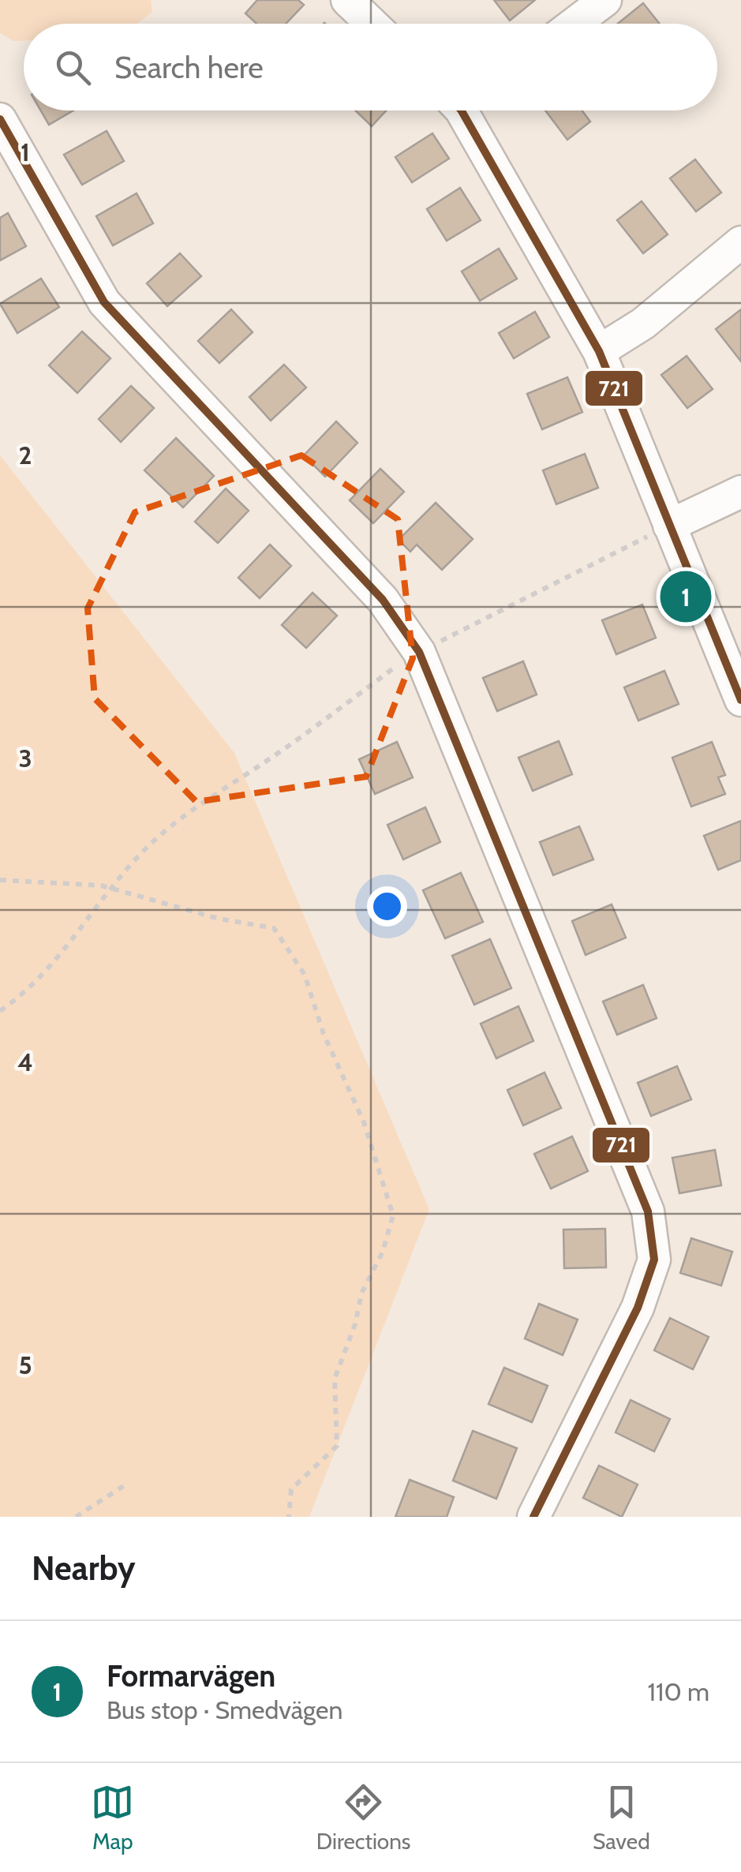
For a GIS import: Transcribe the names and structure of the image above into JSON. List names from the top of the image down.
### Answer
{
  "lines": ["transit line 721"],
  "page": {
    "search": "Search here",
    "pins": "1",
    "heading": "Nearby",
    "list": [
      {
        "mark": "1",
        "name": "Formarvägen",
        "note": "Bus stop · Smedvägen",
        "value": "110 m"
      }
    ],
    "nav": ["Map", "Directions", "Saved"]
  },
  "grid": {
    "rows": [
      "1",
      "2",
      "3",
      "4",
      "5"
    ]
  }
}
